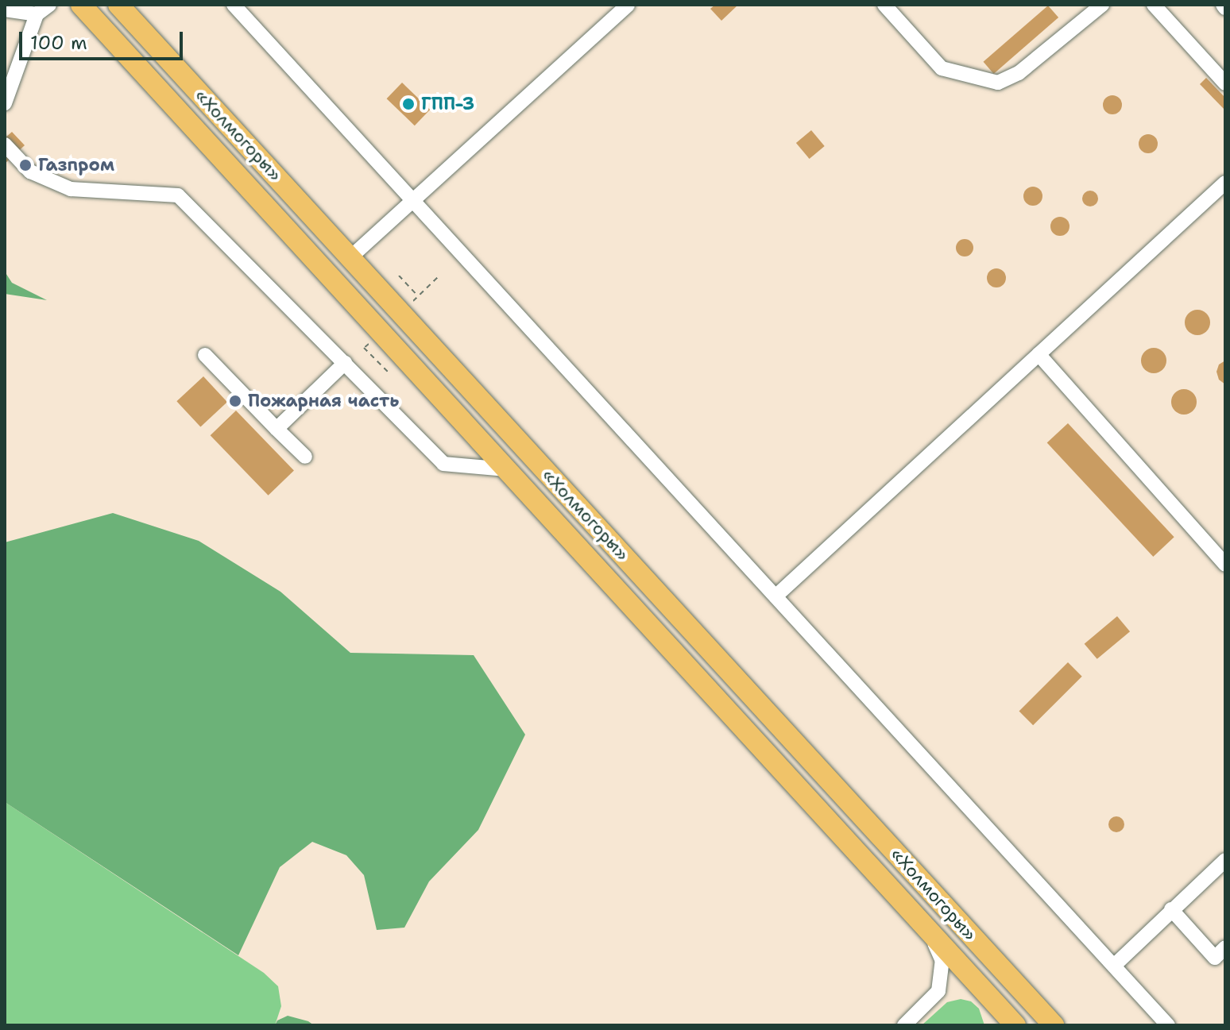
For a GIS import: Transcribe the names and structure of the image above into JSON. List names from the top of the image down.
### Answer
{
  "streets": {
    "highway": ["«Холмогоры»"]
  },
  "places": ["ГПП-3", "Газпром", "Пожарная часть"],
  "scale_bar": "100 m"
}
